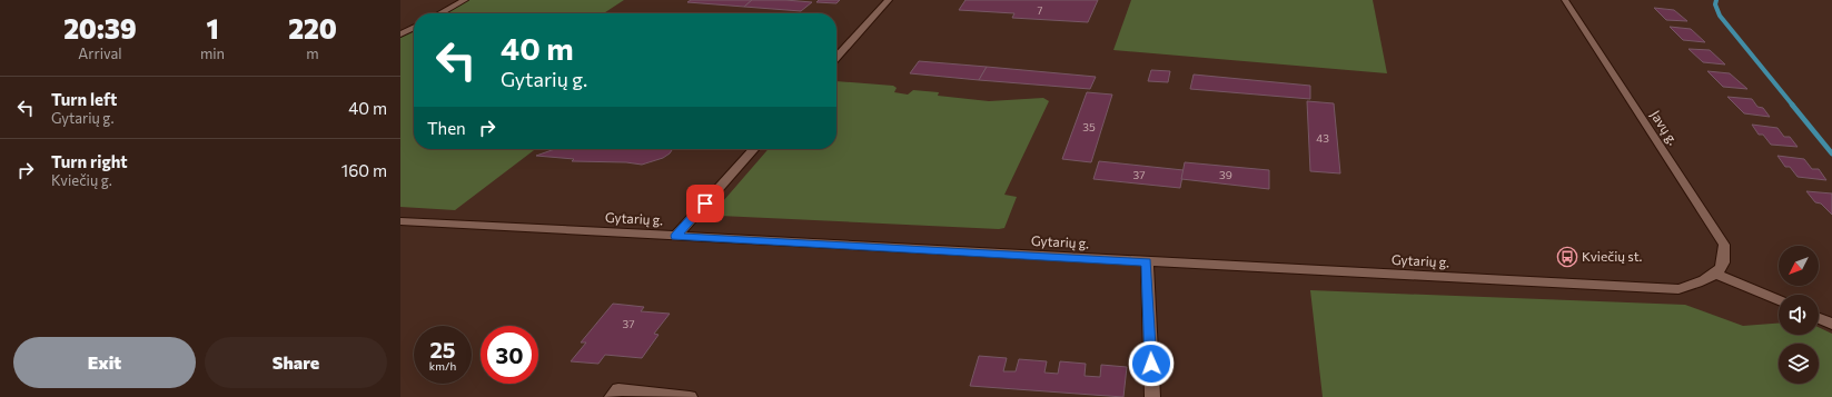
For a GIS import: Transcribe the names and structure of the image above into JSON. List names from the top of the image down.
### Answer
{
  "streets": {
    "street": ["Javų g.", "Gytarių g."]
  },
  "crossings": [
    ["Javų g.", "Gytarių g."]
  ],
  "places": {
    "bus stop": ["Kviečių st."]
  },
  "house_numbers": [
    "7",
    "35",
    "43",
    "37",
    "39",
    "37"
  ],
  "north": "bottom left",
  "page": {
    "eta": [
      "20:39",
      "Arrival",
      "1",
      "min",
      "220",
      "m"
    ],
    "turn": ["40 m", "Gytarių g."],
    "list": [
      {
        "name": "Turn left",
        "note": "Gytarių g.",
        "value": "40 m"
      },
      {
        "name": "Turn right",
        "note": "Kviečių g.",
        "value": "160 m"
      }
    ],
    "then": "Then",
    "speed": "25 km/h",
    "limit": "30",
    "buttons": ["Exit", "Share"]
  }
}
